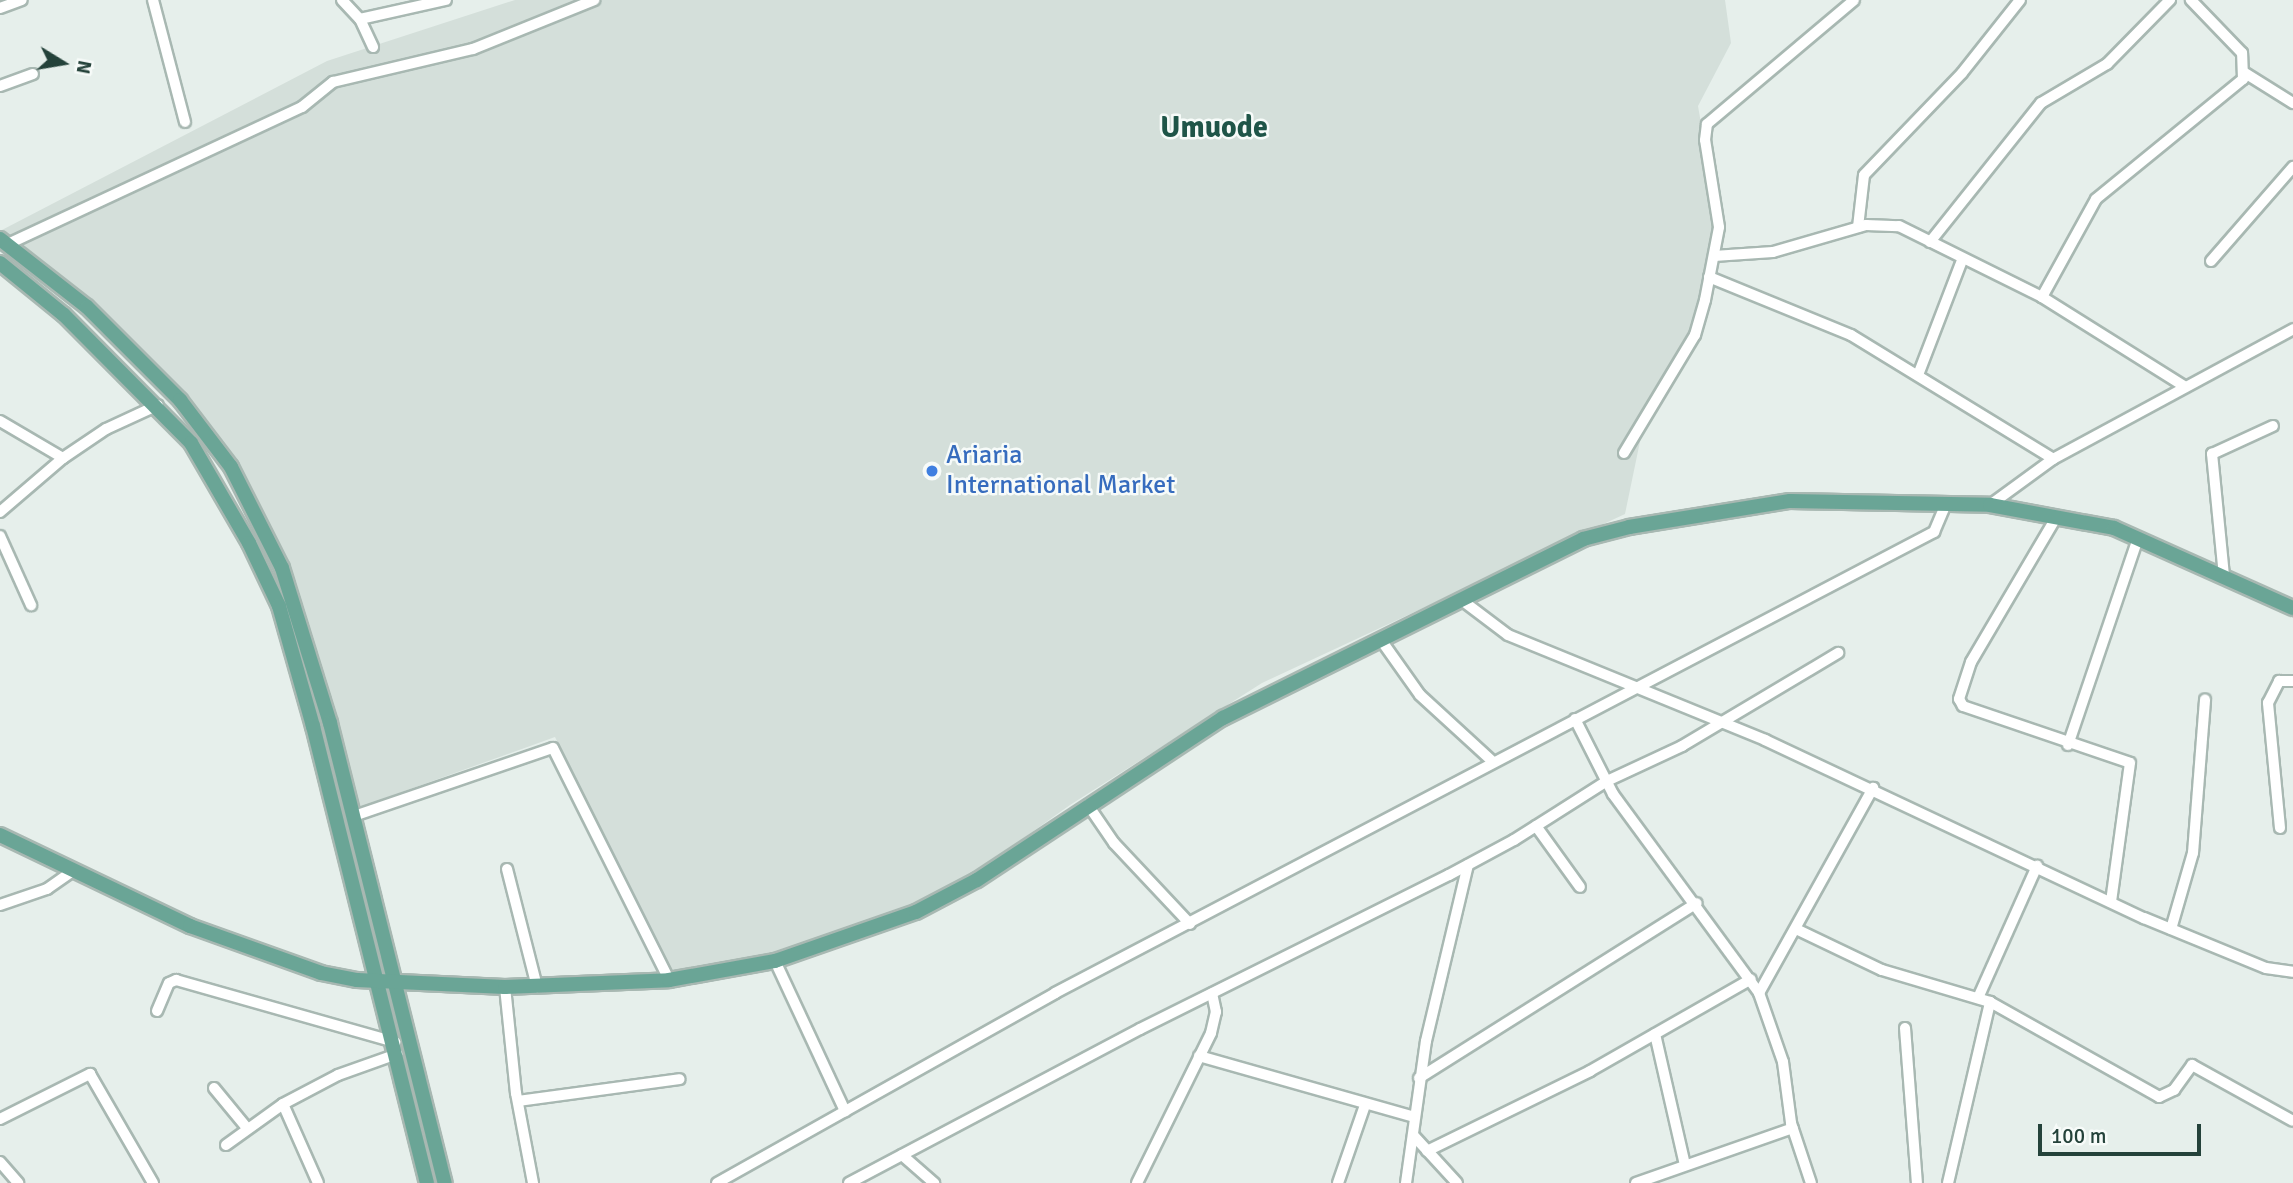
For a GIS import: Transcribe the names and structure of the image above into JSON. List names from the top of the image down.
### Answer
{
  "districts": ["Umuode"],
  "places": ["Ariaria International Market"],
  "scale_bar": "100 m",
  "north": "right"
}
